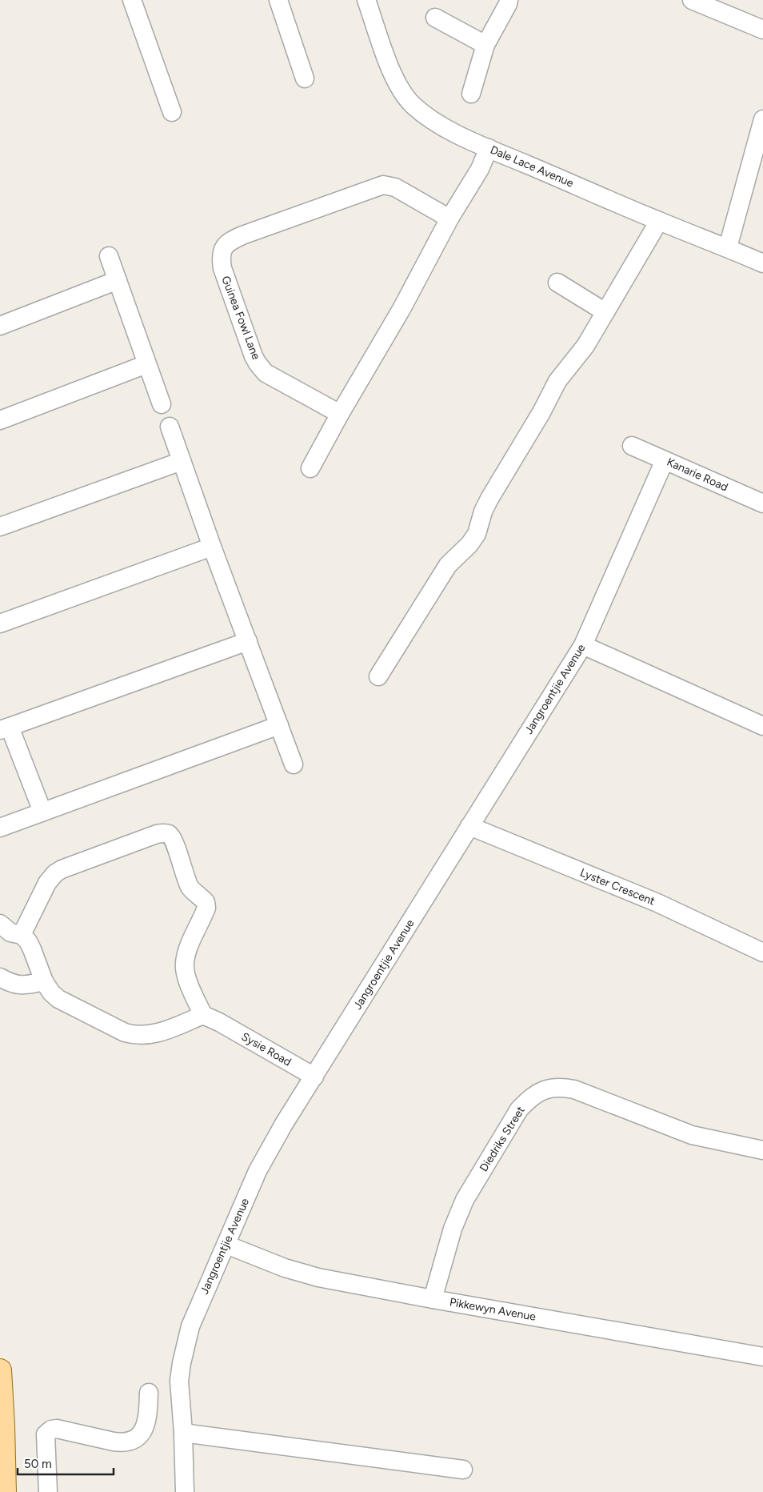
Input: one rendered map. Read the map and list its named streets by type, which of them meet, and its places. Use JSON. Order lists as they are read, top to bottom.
{
  "streets": {
    "street": [
      "Dale Lace Avenue",
      "Guinea Fowl Lane",
      "Kanarie Road",
      "Jangroentjie Avenue",
      "Lyster Crescent",
      "Sysie Road",
      "Diedriks Street",
      "Pikkewyn Avenue"
    ]
  },
  "crossings": [
    ["Kanarie Road", "Jangroentjie Avenue"],
    ["Jangroentjie Avenue", "Lyster Crescent"],
    ["Jangroentjie Avenue", "Sysie Road"],
    ["Jangroentjie Avenue", "Pikkewyn Avenue"],
    ["Diedriks Street", "Pikkewyn Avenue"]
  ],
  "scale_bar": "50 m"
}
